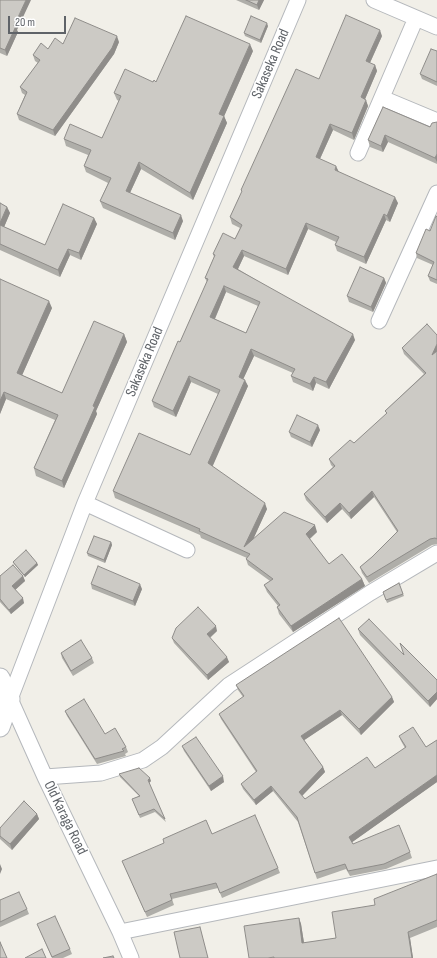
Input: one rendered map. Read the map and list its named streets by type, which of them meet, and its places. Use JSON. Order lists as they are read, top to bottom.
{
  "streets": {
    "street": ["Sakaseka Road", "Old Karaga Road"]
  },
  "crossings": [
    ["Sakaseka Road", "Old Karaga Road"]
  ],
  "scale_bar": "20 m"
}
